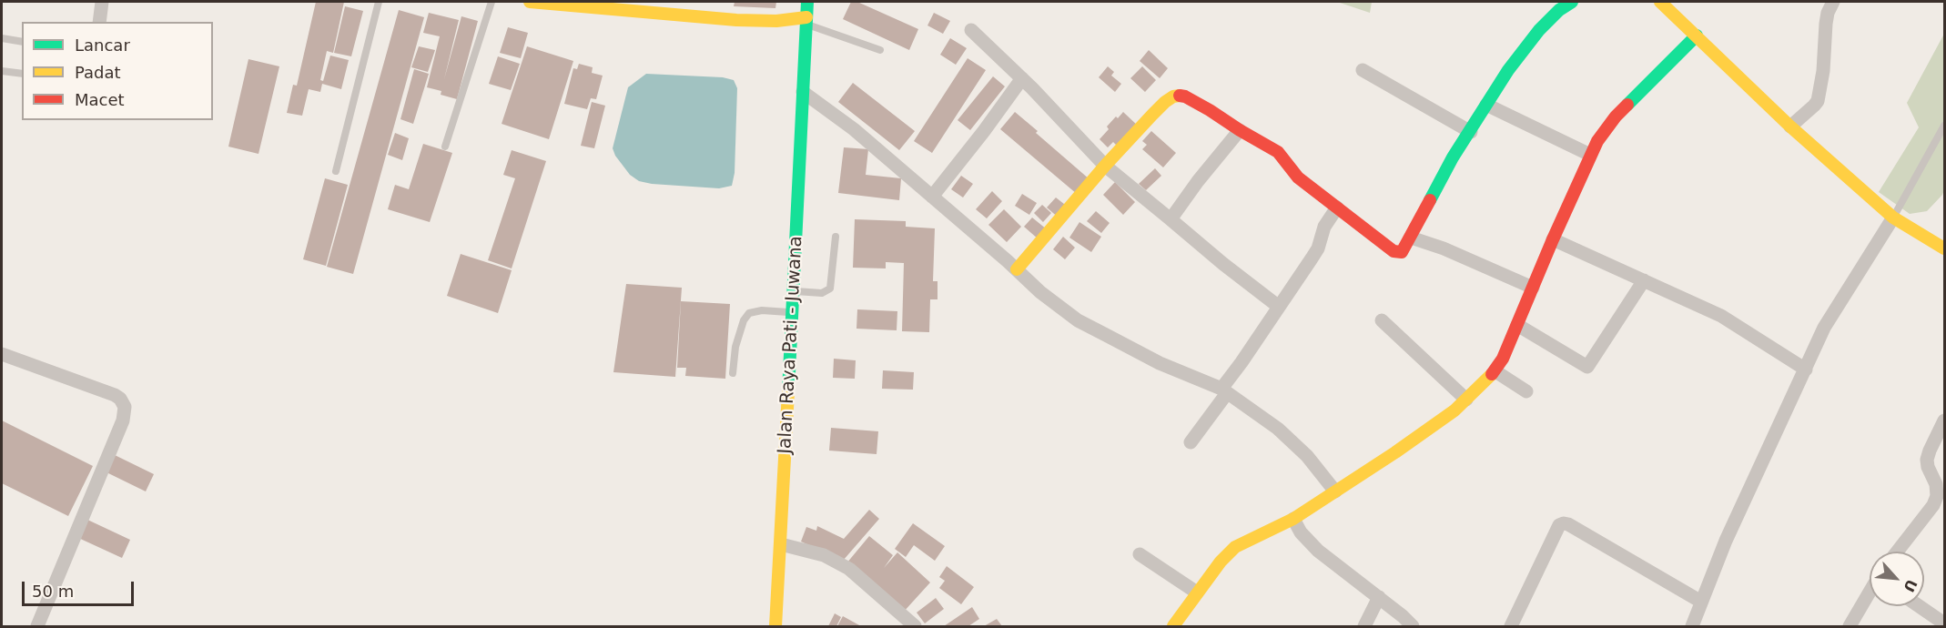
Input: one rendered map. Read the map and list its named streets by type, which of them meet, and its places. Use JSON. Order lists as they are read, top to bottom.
{
  "streets": {
    "street": ["Jalan Raya Pati - Juwana"]
  },
  "legend": ["Lancar", "Padat", "Macet"],
  "scale_bar": "50 m",
  "north": "bottom right"
}
